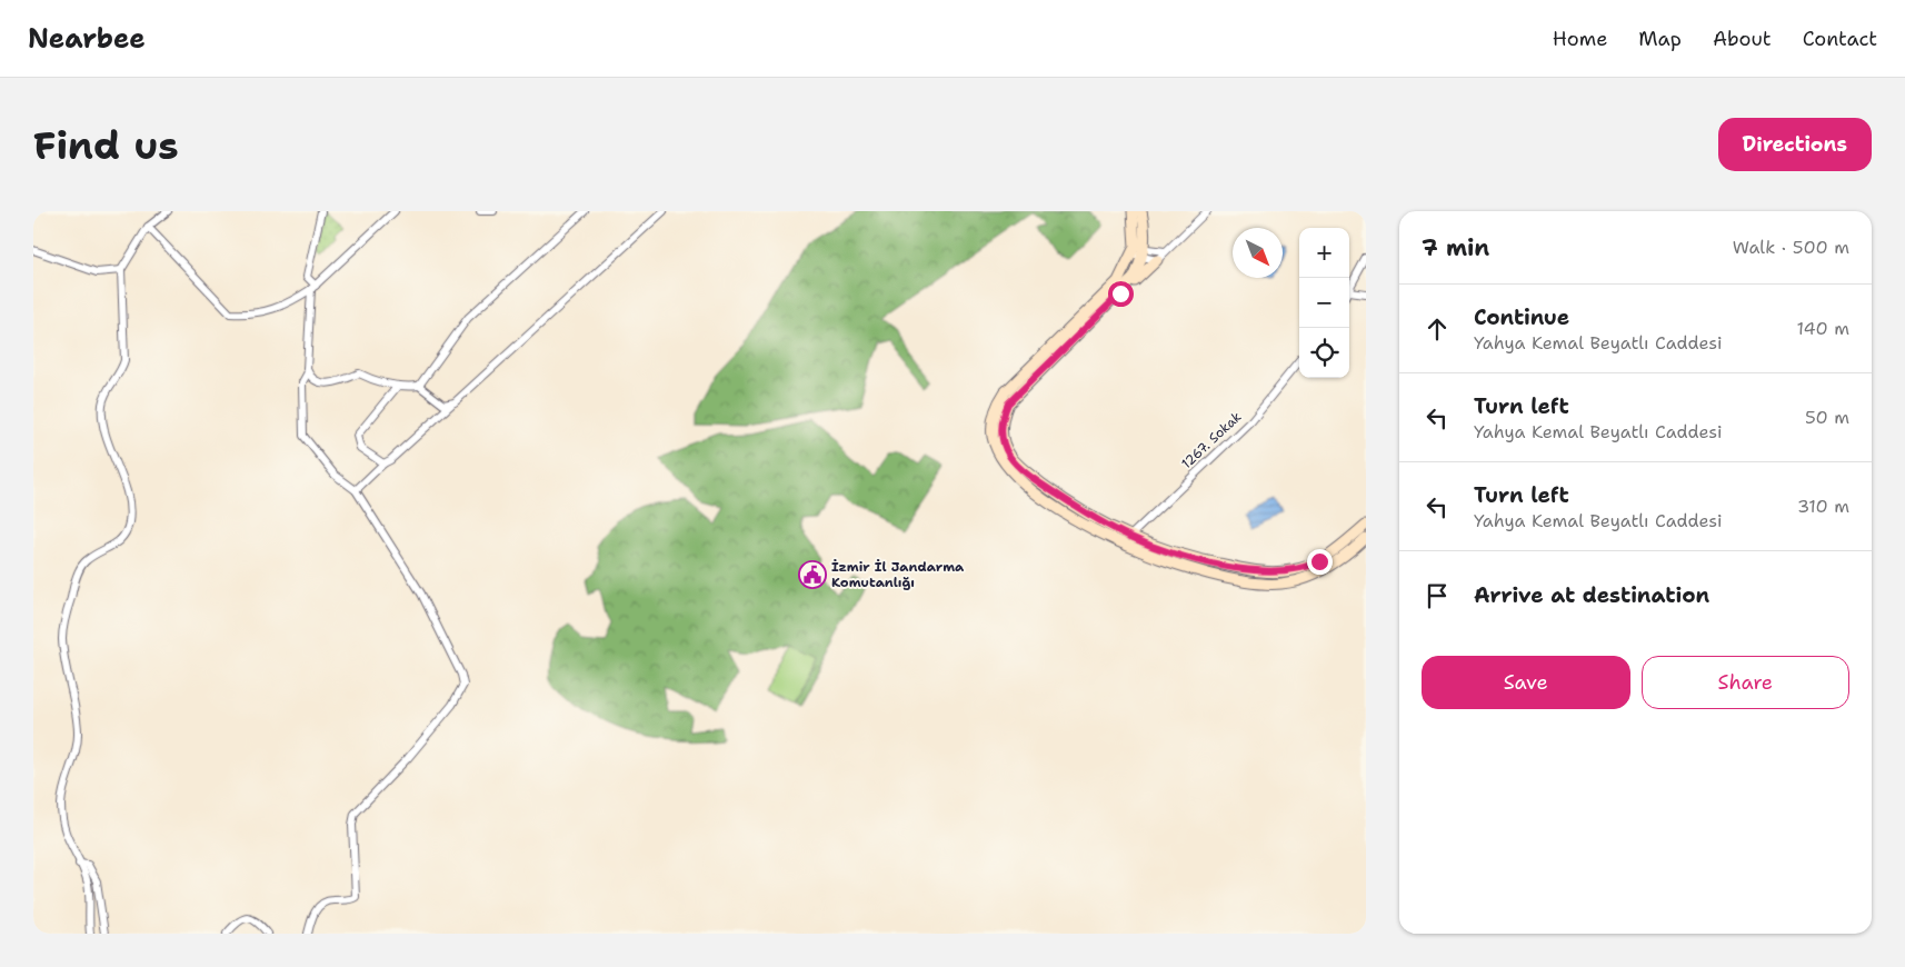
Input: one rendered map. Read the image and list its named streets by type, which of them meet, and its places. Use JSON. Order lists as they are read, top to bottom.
{
  "streets": {
    "street": ["1267. Sokak"]
  },
  "places": {
    "public building": ["İzmir İl Jandarma Komutanlığı"]
  },
  "north": "bottom right",
  "page": {
    "header": "Nearbee",
    "nav": [
      "Home",
      "Map",
      "About",
      "Contact"
    ],
    "buttons": [
      "Directions",
      ["Save", "Share"]
    ],
    "title": "Find us",
    "heading": ["7 min", "Walk · 500 m"],
    "map_buttons": ["+", "−"],
    "list": [
      ["Continue", "Yahya Kemal Beyatlı Caddesi", "140 m"],
      ["Turn left", "Yahya Kemal Beyatlı Caddesi", "50 m"],
      ["Turn left", "Yahya Kemal Beyatlı Caddesi", "310 m"],
      "Arrive at destination"
    ]
  }
}
